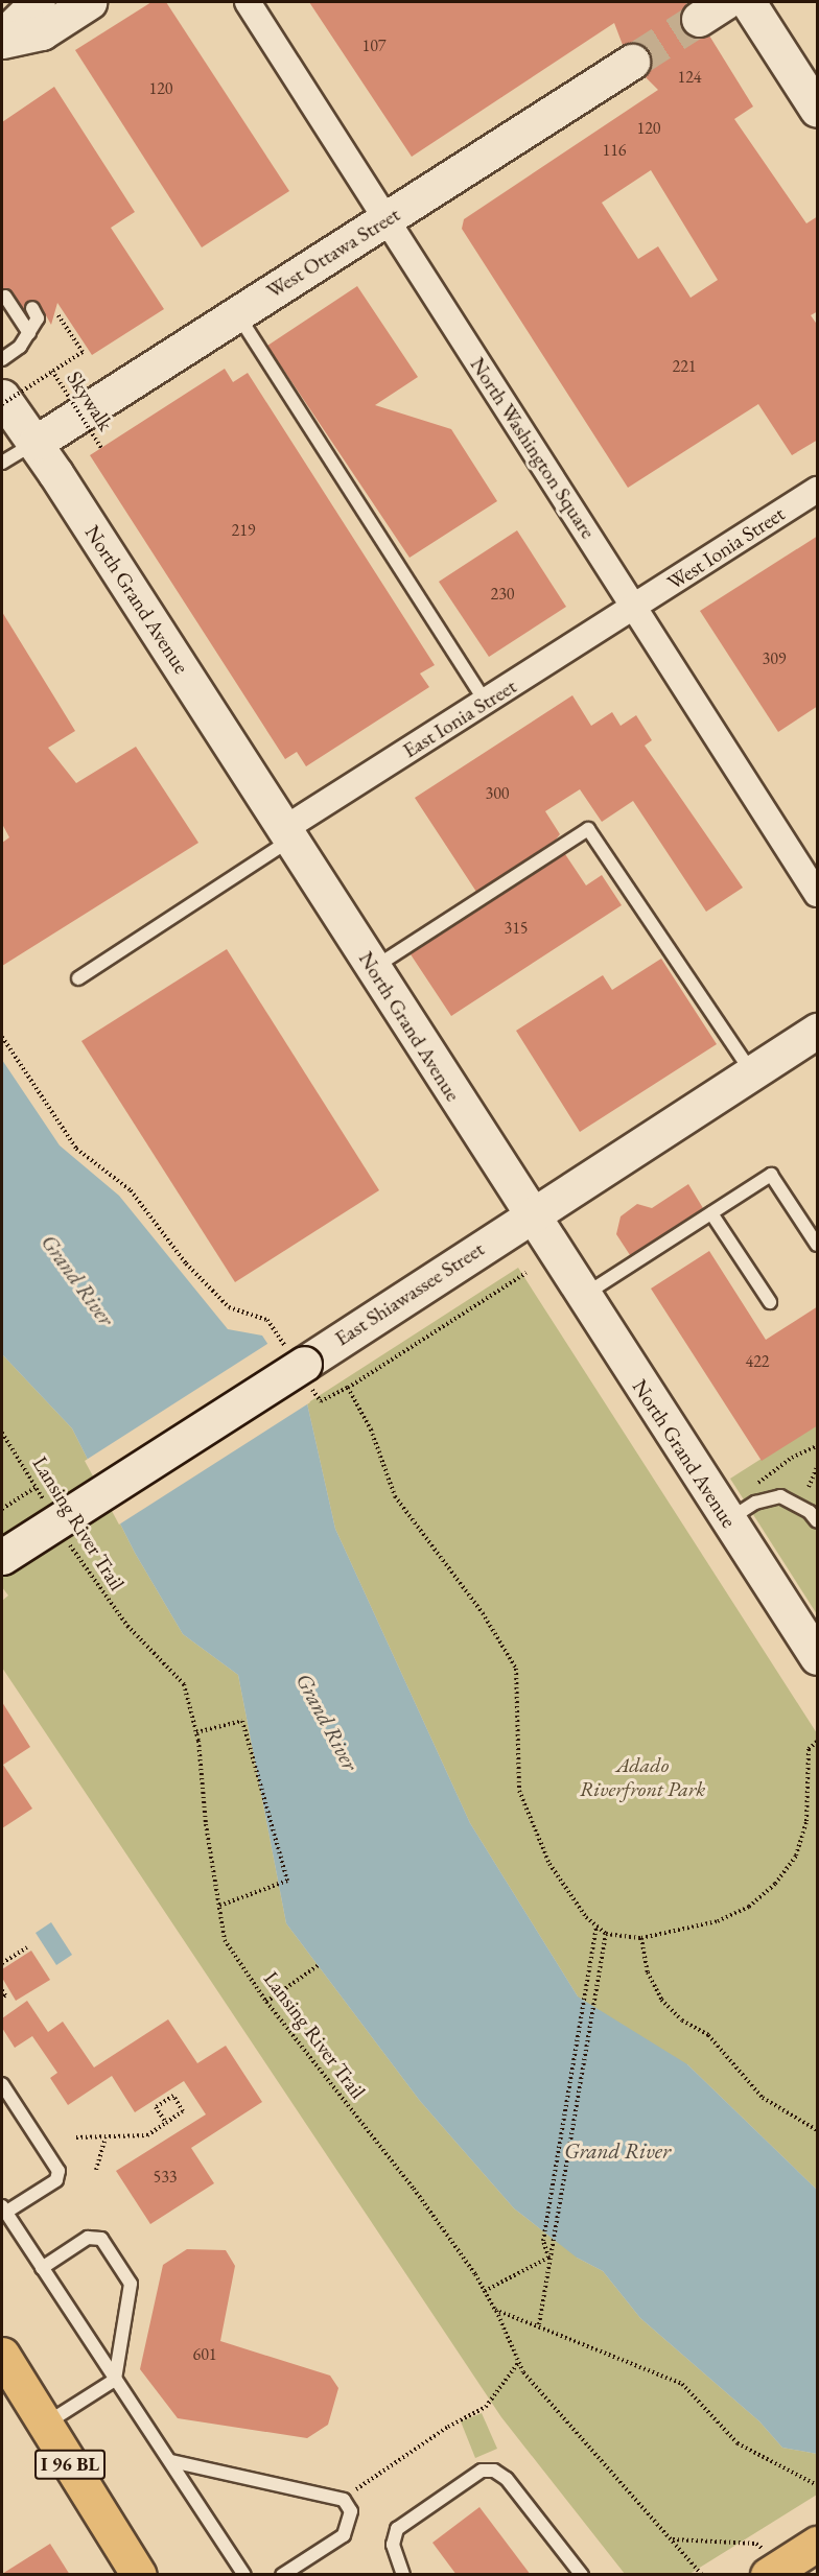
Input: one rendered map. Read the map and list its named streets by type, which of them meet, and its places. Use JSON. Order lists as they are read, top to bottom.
{
  "streets": {
    "main road": ["I 96 BL"],
    "street": [
      "West Ottawa Street",
      "North Washington Square",
      "West Ionia Street",
      "North Grand Avenue",
      "East Ionia Street",
      "East Shiawassee Street"
    ],
    "path": ["Skywalk", "Lansing River Trail"]
  },
  "crossings": [
    ["West Ottawa Street", "North Washington Square"],
    ["West Ottawa Street", "North Grand Avenue"],
    ["North Washington Square", "West Ionia Street"],
    ["North Washington Square", "East Ionia Street"],
    ["West Ionia Street", "East Ionia Street"],
    ["North Grand Avenue", "East Ionia Street"],
    ["North Grand Avenue", "East Shiawassee Street"]
  ],
  "water": ["Grand River"],
  "parks": ["Adado Riverfront Park"],
  "house_numbers": [
    "107",
    "124",
    "120",
    "120",
    "116",
    "221",
    "219",
    "230",
    "309",
    "300",
    "315",
    "422",
    "533",
    "601"
  ]
}
